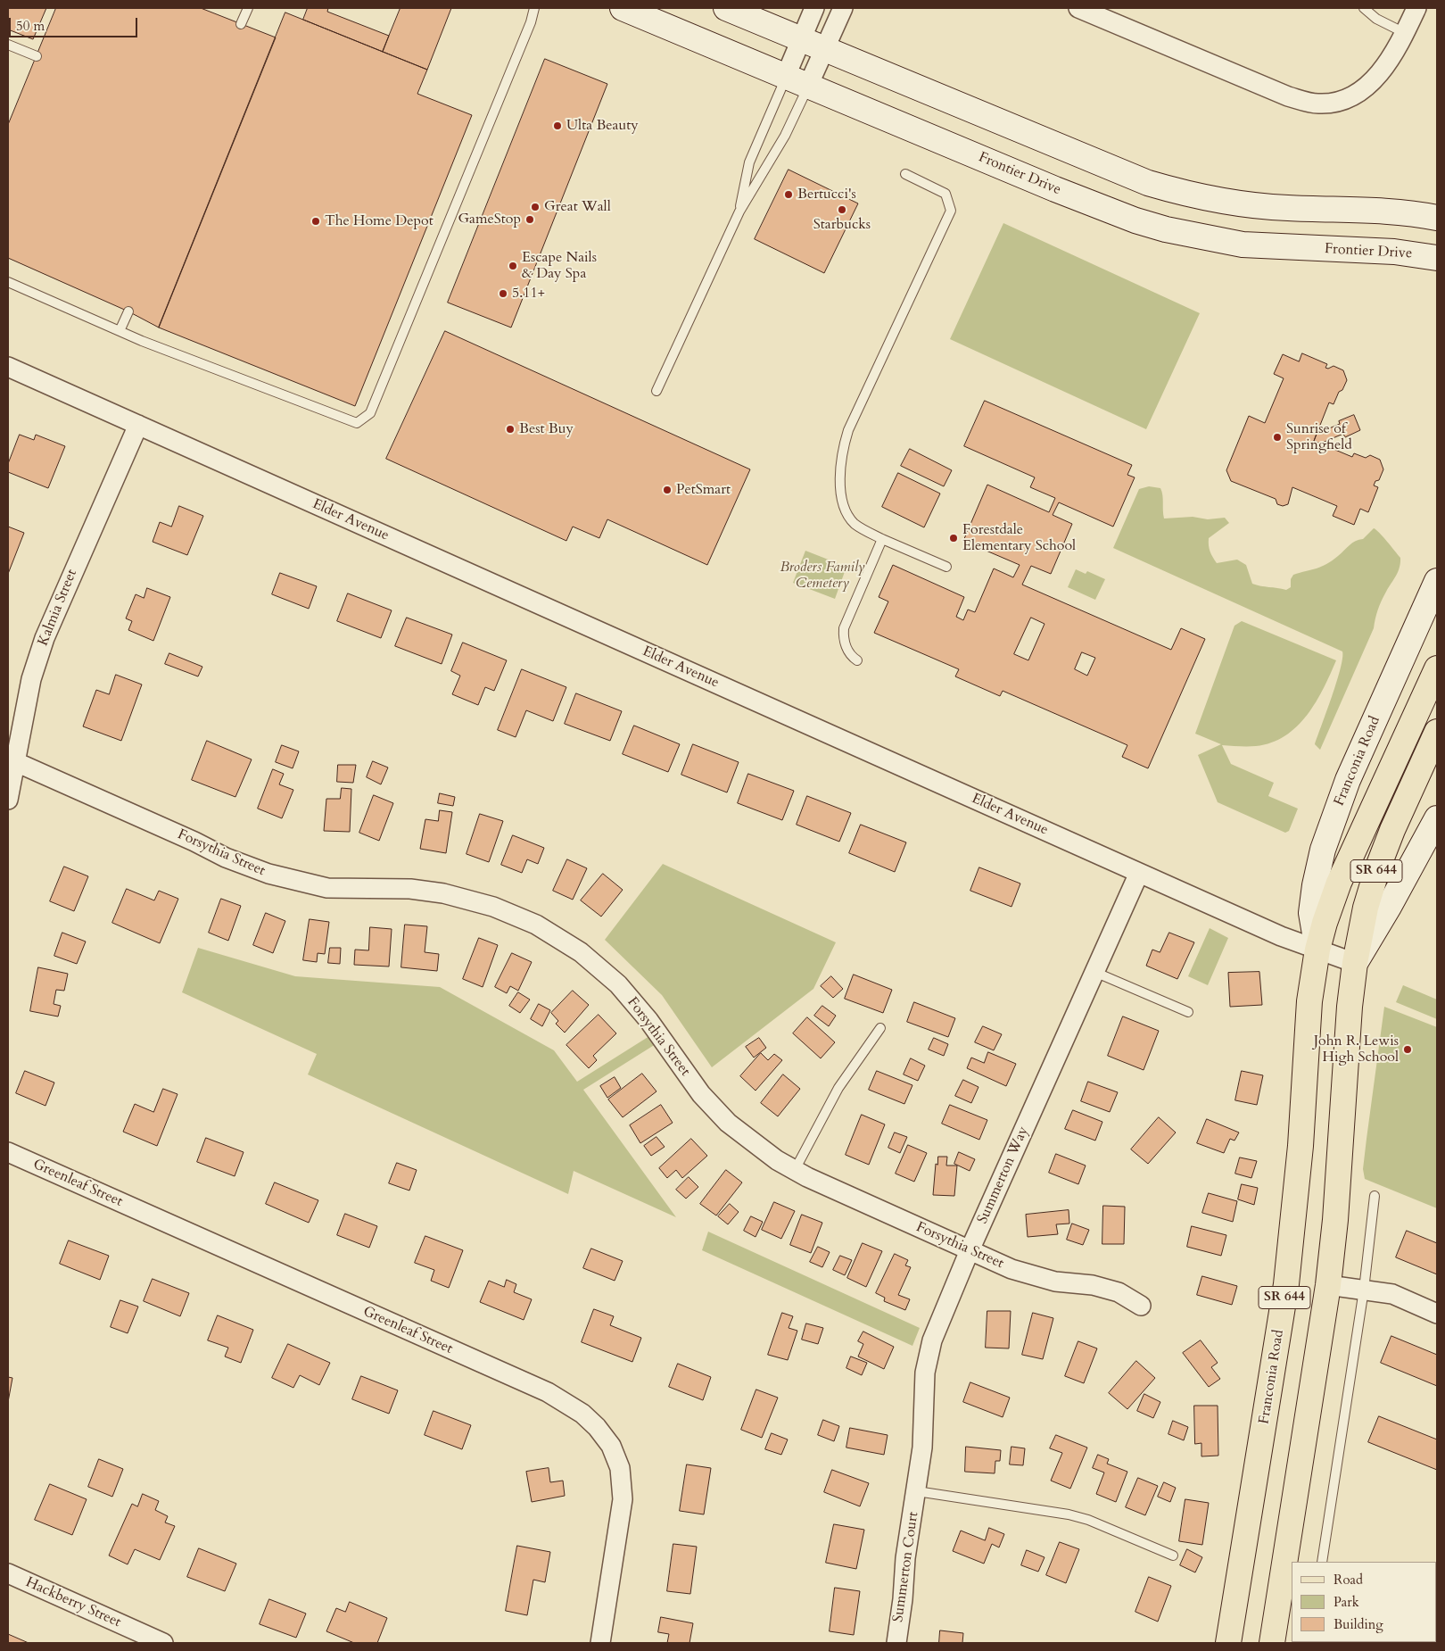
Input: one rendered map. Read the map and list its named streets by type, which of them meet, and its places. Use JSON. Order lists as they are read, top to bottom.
{
  "streets": {
    "main road": ["Frontier Drive", "Franconia Road", "SR 644"],
    "street": [
      "Elder Avenue",
      "Kalmia Street",
      "Forsythia Street",
      "Summerton Way",
      "Greenleaf Street",
      "Summerton Court",
      "Hackberry Street"
    ]
  },
  "crossings": [
    ["Elder Avenue", "Kalmia Street"],
    ["Elder Avenue", "Franconia Road"],
    ["Elder Avenue", "SR 644"],
    ["Elder Avenue", "Summerton Way"],
    ["Kalmia Street", "Forsythia Street"],
    ["Forsythia Street", "Summerton Way"],
    ["Summerton Way", "Summerton Court"]
  ],
  "parks": ["Broders Family Cemetery"],
  "places": [
    "Ulta Beauty",
    "Bertucci's",
    "Great Wall",
    "Starbucks",
    "GameStop",
    "The Home Depot",
    "Escape Nails & Day Spa",
    "5.11+",
    "Best Buy",
    "Sunrise of Springfield",
    "PetSmart",
    "Forestdale Elementary School",
    "John R. Lewis High School"
  ],
  "legend": ["Road", "Park", "Building"],
  "scale_bar": "50 m"
}
